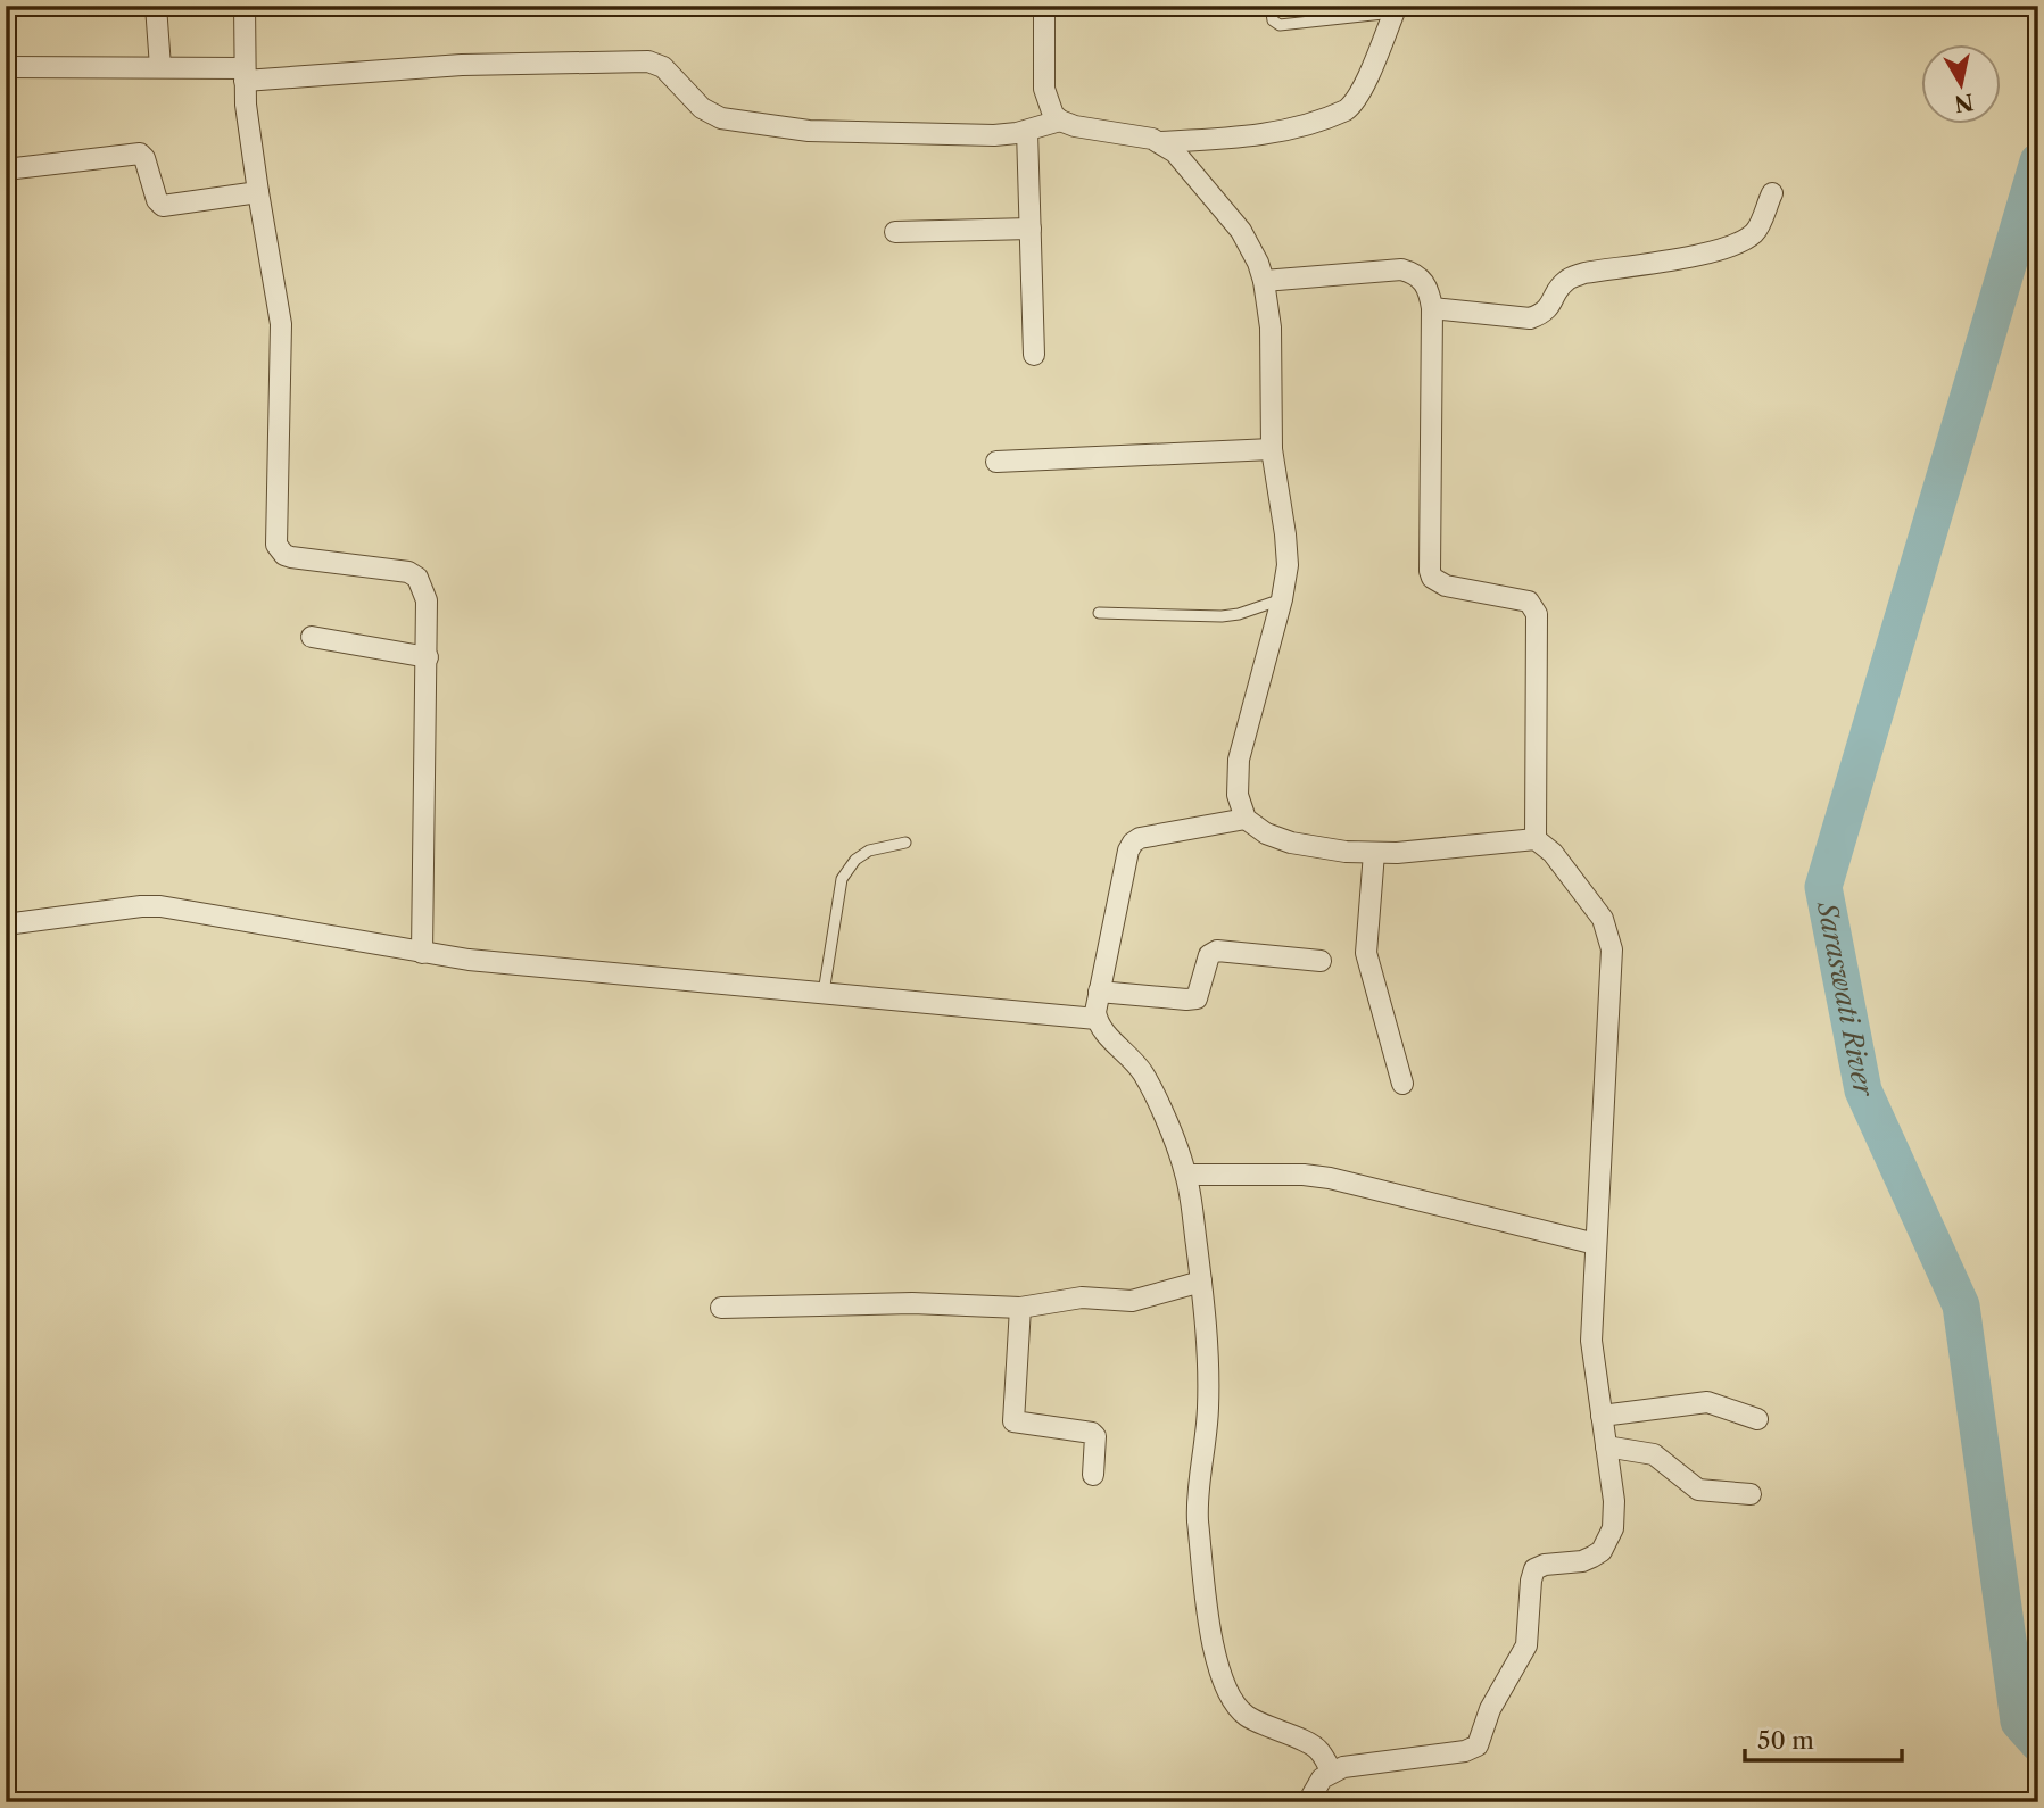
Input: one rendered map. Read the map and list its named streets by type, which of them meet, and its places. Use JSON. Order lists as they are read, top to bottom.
{
  "water": ["Saraswati River"],
  "scale_bar": "50 m",
  "north": "bottom"
}
